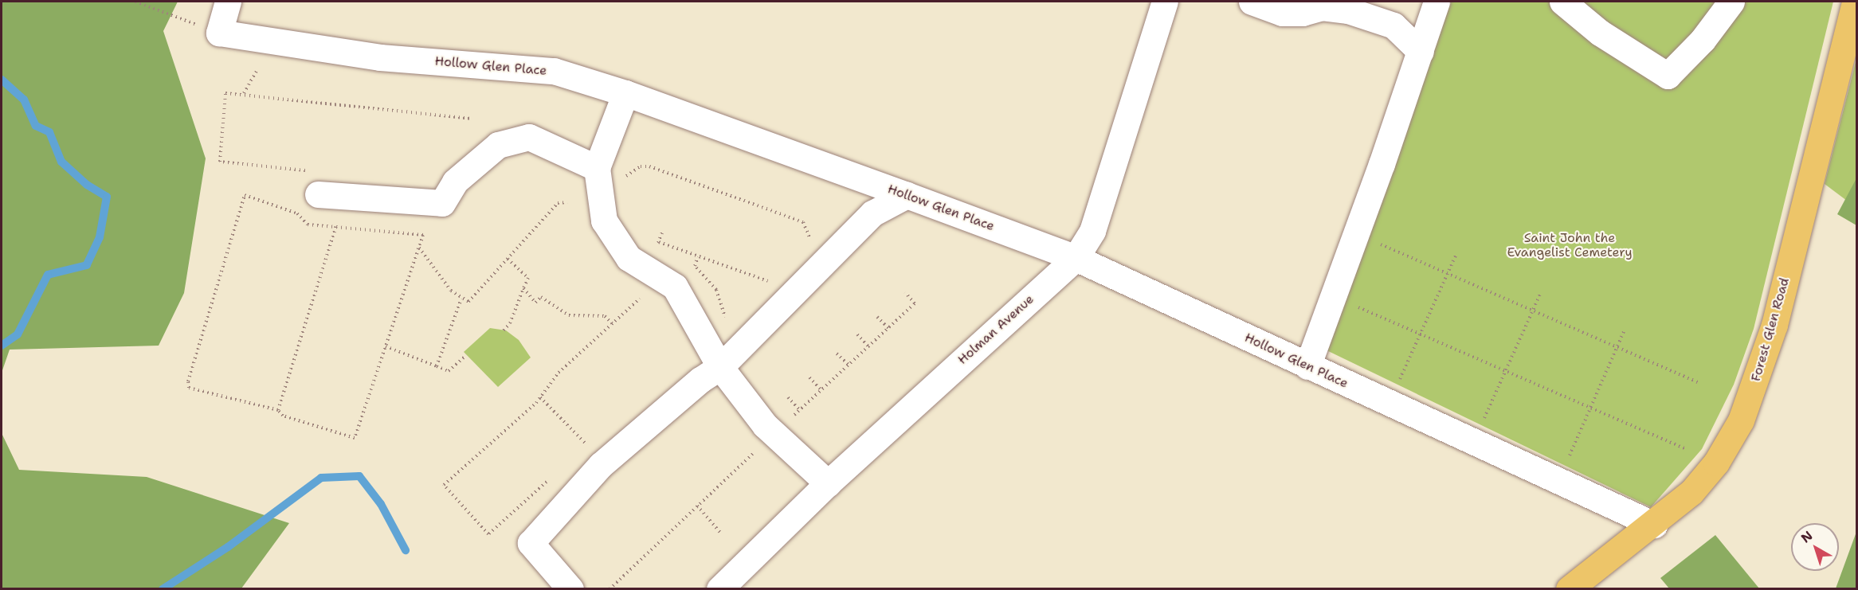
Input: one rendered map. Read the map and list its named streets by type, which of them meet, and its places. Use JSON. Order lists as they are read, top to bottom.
{
  "streets": {
    "main road": ["Forest Glen Road"],
    "street": ["Hollow Glen Place", "Holman Avenue"]
  },
  "crossings": [
    ["Hollow Glen Place", "Holman Avenue"],
    ["Hollow Glen Place", "Forest Glen Road"]
  ],
  "parks": ["Saint John the Evangelist Cemetery"],
  "north": "top left"
}
